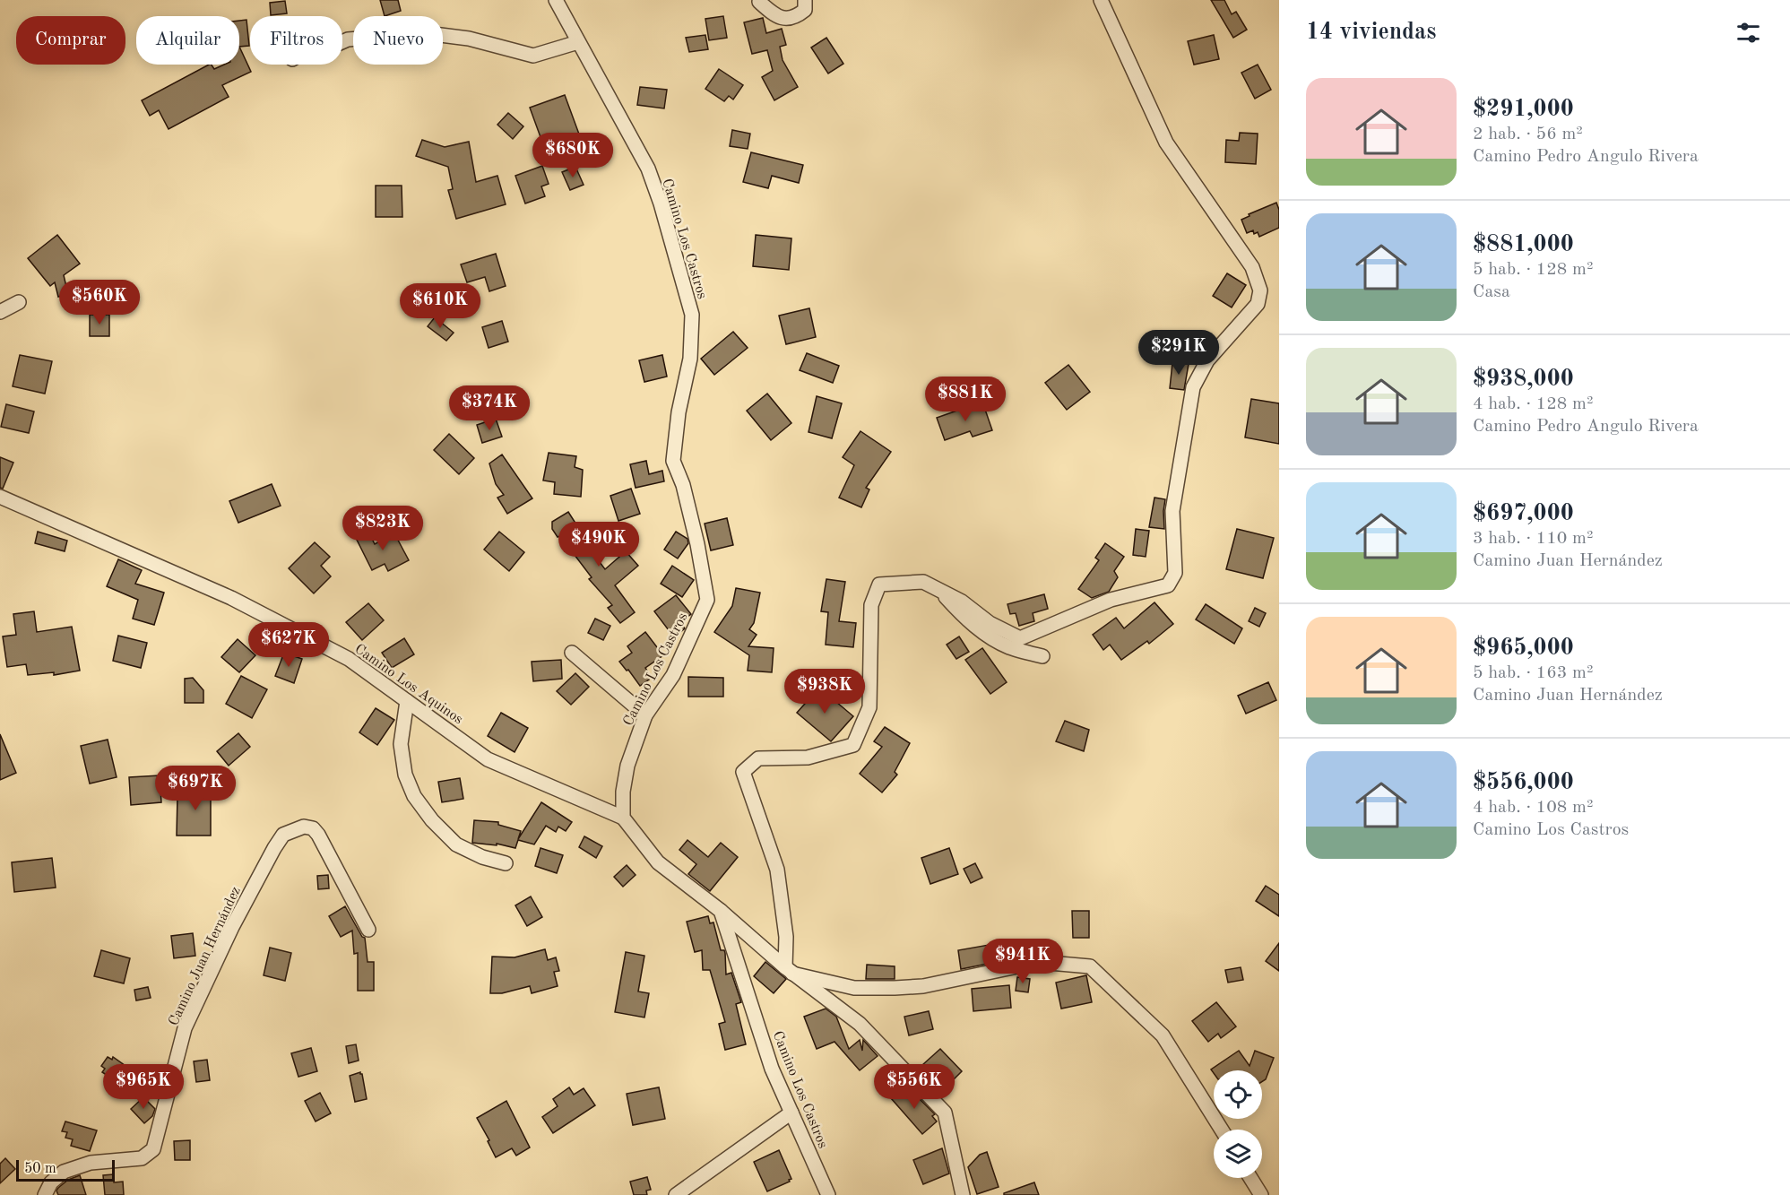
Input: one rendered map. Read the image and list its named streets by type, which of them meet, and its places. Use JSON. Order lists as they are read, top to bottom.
{
  "streets": {
    "street": ["Camino Los Castros", "Camino Los Aquinos", "Camino Juan Hernández"]
  },
  "crossings": [
    ["Camino Los Castros", "Camino Los Aquinos"]
  ],
  "scale_bar": "50 m",
  "page": {
    "heading": "14 viviendas",
    "chip": [
      "Comprar",
      "Alquilar",
      "Filtros",
      "Nuevo"
    ],
    "list": [
      {
        "name": "$291,000",
        "note": "2 hab. · 56 m² · Camino Pedro Angulo Rivera"
      },
      {
        "name": "$881,000",
        "note": "5 hab. · 128 m² · Casa"
      },
      {
        "name": "$938,000",
        "note": "4 hab. · 128 m² · Camino Pedro Angulo Rivera"
      },
      {
        "name": "$697,000",
        "note": "3 hab. · 110 m² · Camino Juan Hernández"
      },
      {
        "name": "$965,000",
        "note": "5 hab. · 163 m² · Camino Juan Hernández"
      },
      {
        "name": "$556,000",
        "note": "4 hab. · 108 m² · Camino Los Castros"
      }
    ],
    "price": [
      "$680K",
      "$560K",
      "$610K",
      "$291K",
      "$881K",
      "$374K",
      "$823K",
      "$490K",
      "$627K",
      "$938K",
      "$697K",
      "$941K",
      "$965K",
      "$556K"
    ],
    "scale": "50 m"
  }
}
